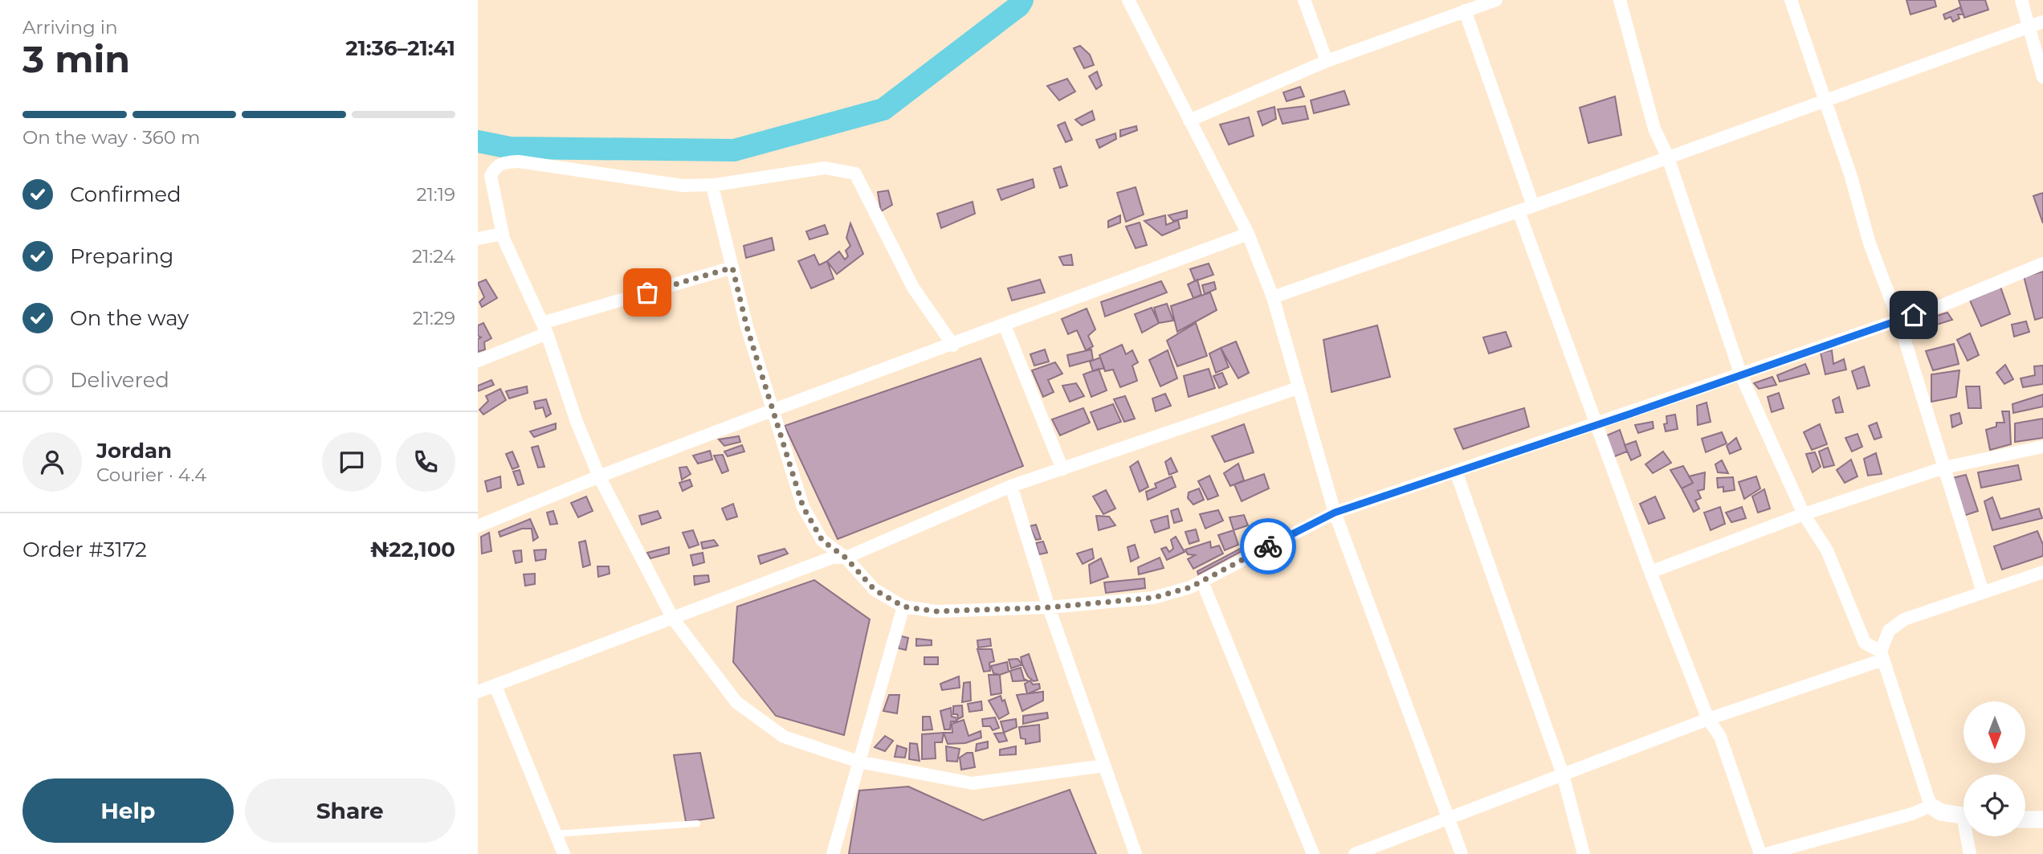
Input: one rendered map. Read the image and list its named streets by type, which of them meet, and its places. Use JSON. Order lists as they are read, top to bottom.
{
  "north": "bottom",
  "page": {
    "heading": ["3 min", "Arriving in", "21:36–21:41"],
    "panel": [
      "Jordan",
      "Courier · 4.4",
      "Order #3172",
      "₦22,100"
    ],
    "bar": "On the way · 360 m",
    "list": [
      ["Confirmed", "21:19"],
      ["Preparing", "21:24"],
      ["On the way", "21:29"],
      "Delivered"
    ],
    "buttons": ["Help", "Share"]
  }
}
